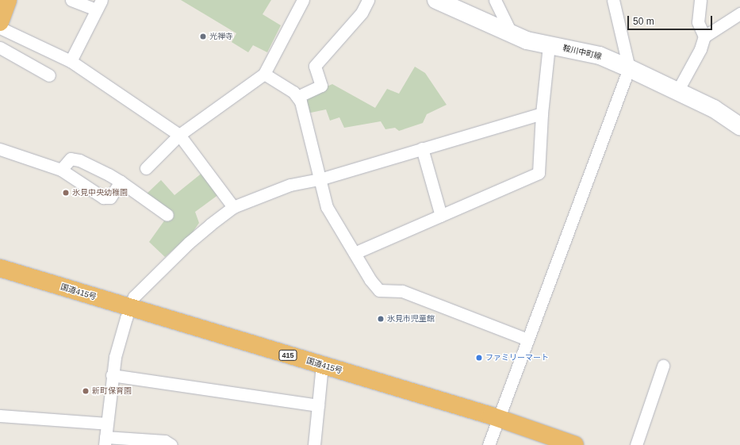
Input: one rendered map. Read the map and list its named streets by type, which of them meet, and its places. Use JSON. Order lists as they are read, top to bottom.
{
  "streets": {
    "highway": ["国道415号", "415"],
    "main road": ["鞍川中町線"]
  },
  "places": [
    "光禅寺",
    "氷見中央幼稚園",
    "氷見市児童館",
    "ファミリーマート",
    "新町保育園"
  ],
  "scale_bar": "50 m"
}
